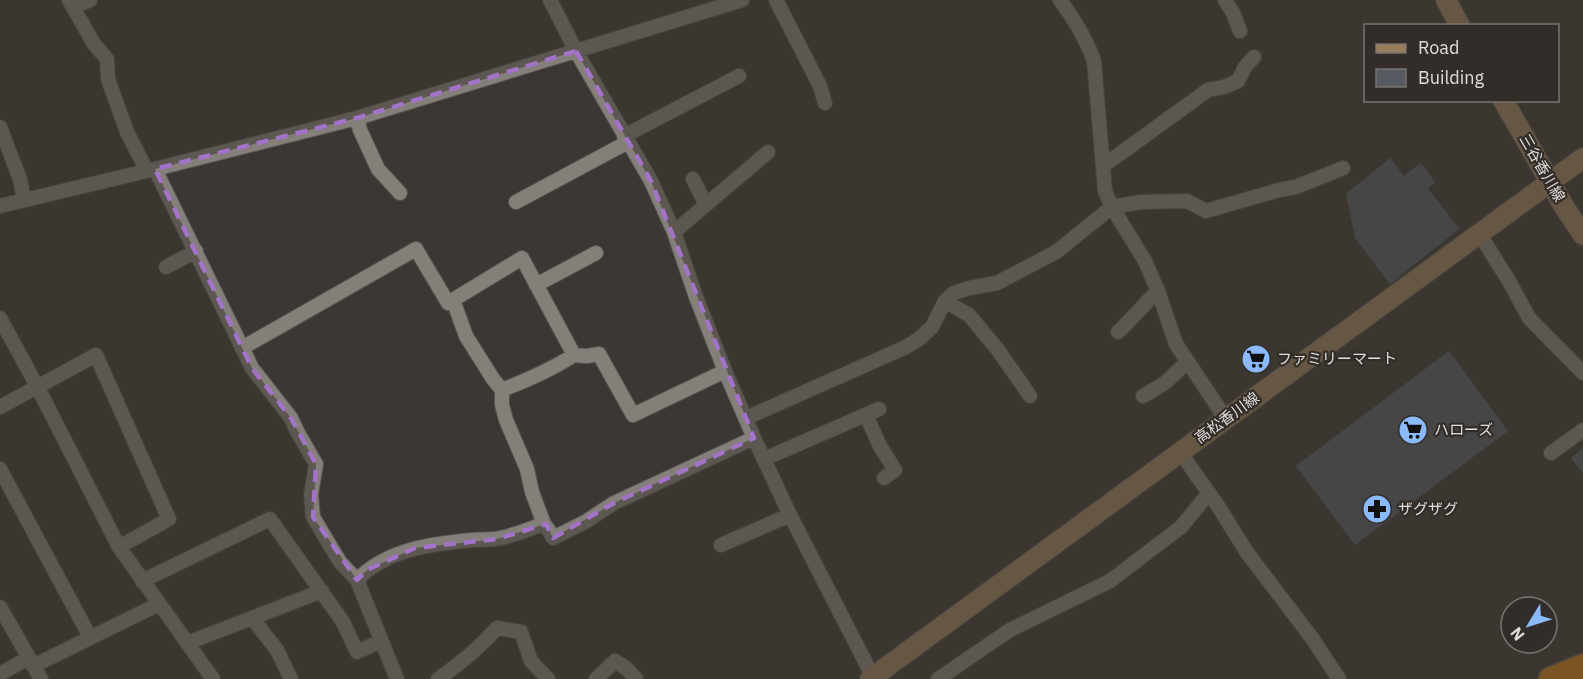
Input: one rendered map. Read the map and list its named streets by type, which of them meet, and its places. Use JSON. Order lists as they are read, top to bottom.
{
  "streets": {
    "main road": ["三谷香川線", "高松香川線"]
  },
  "crossings": [
    ["三谷香川線", "高松香川線"]
  ],
  "places": {
    "supermarket": ["ファミリーマート", "ハローズ"],
    "pharmacy": ["ザグザグ"]
  },
  "legend": ["Road", "Building"],
  "north": "bottom left"
}
